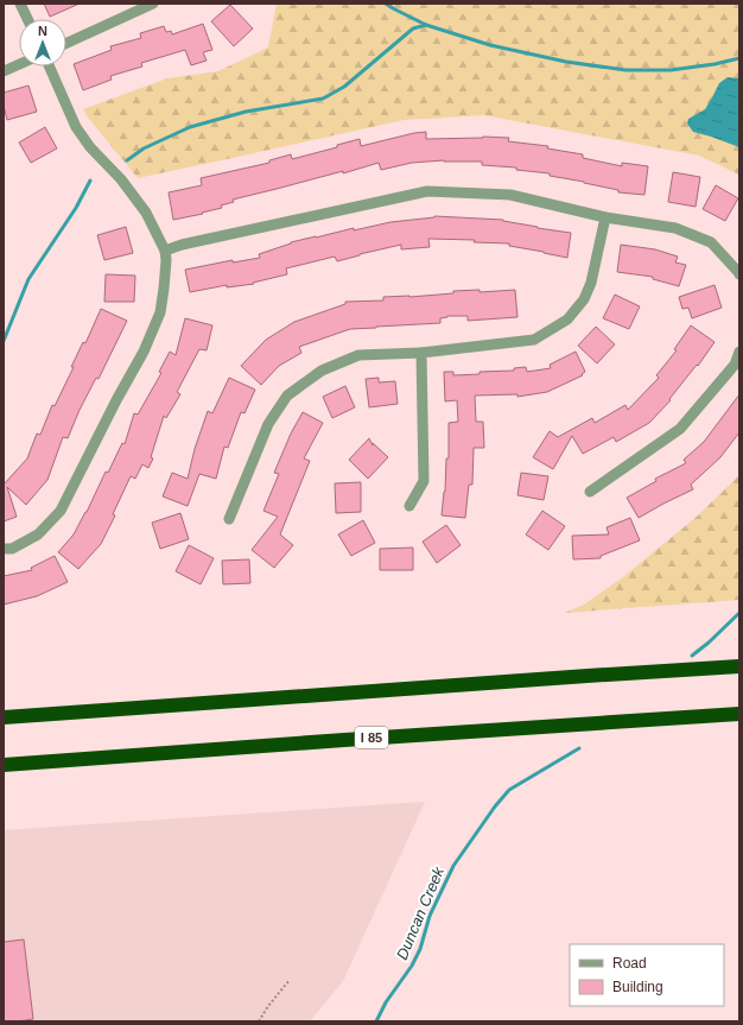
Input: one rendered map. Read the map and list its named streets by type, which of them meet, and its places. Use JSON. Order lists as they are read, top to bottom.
{
  "streets": {
    "highway": ["I 85"]
  },
  "water": ["Duncan Creek"],
  "legend": ["Road", "Building"],
  "north": "top"
}
